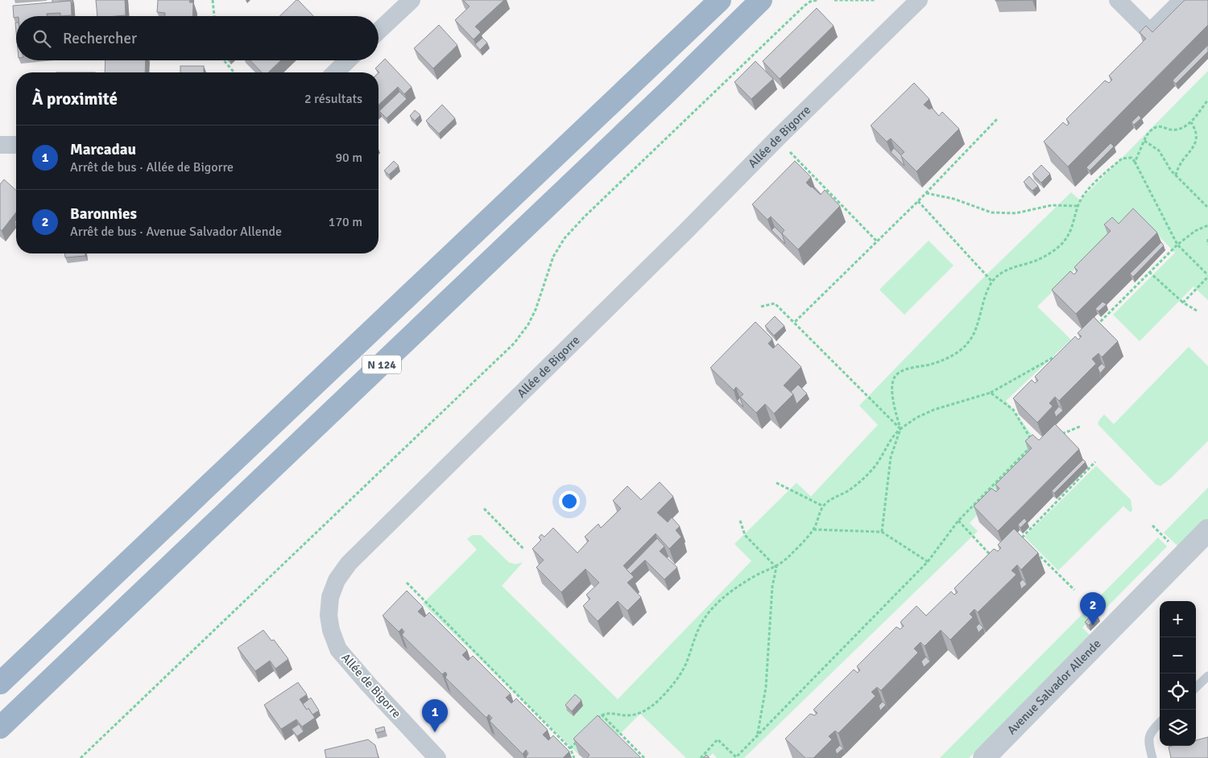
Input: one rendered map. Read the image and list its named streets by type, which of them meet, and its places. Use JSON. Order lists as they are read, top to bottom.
{
  "streets": {
    "highway": ["N 124"],
    "street": ["Allée de Bigorre", "Avenue Salvador Allende"]
  },
  "page": {
    "search": "Rechercher",
    "heading": ["À proximité", "2 résultats"],
    "list": [
      {
        "mark": "1",
        "name": "Marcadau",
        "note": "Arrêt de bus · Allée de Bigorre",
        "value": "90 m"
      },
      {
        "mark": "2",
        "name": "Baronnies",
        "note": "Arrêt de bus · Avenue Salvador Allende",
        "value": "170 m"
      }
    ],
    "pins": ["2", "1"],
    "map_buttons": ["+", "−"]
  }
}
